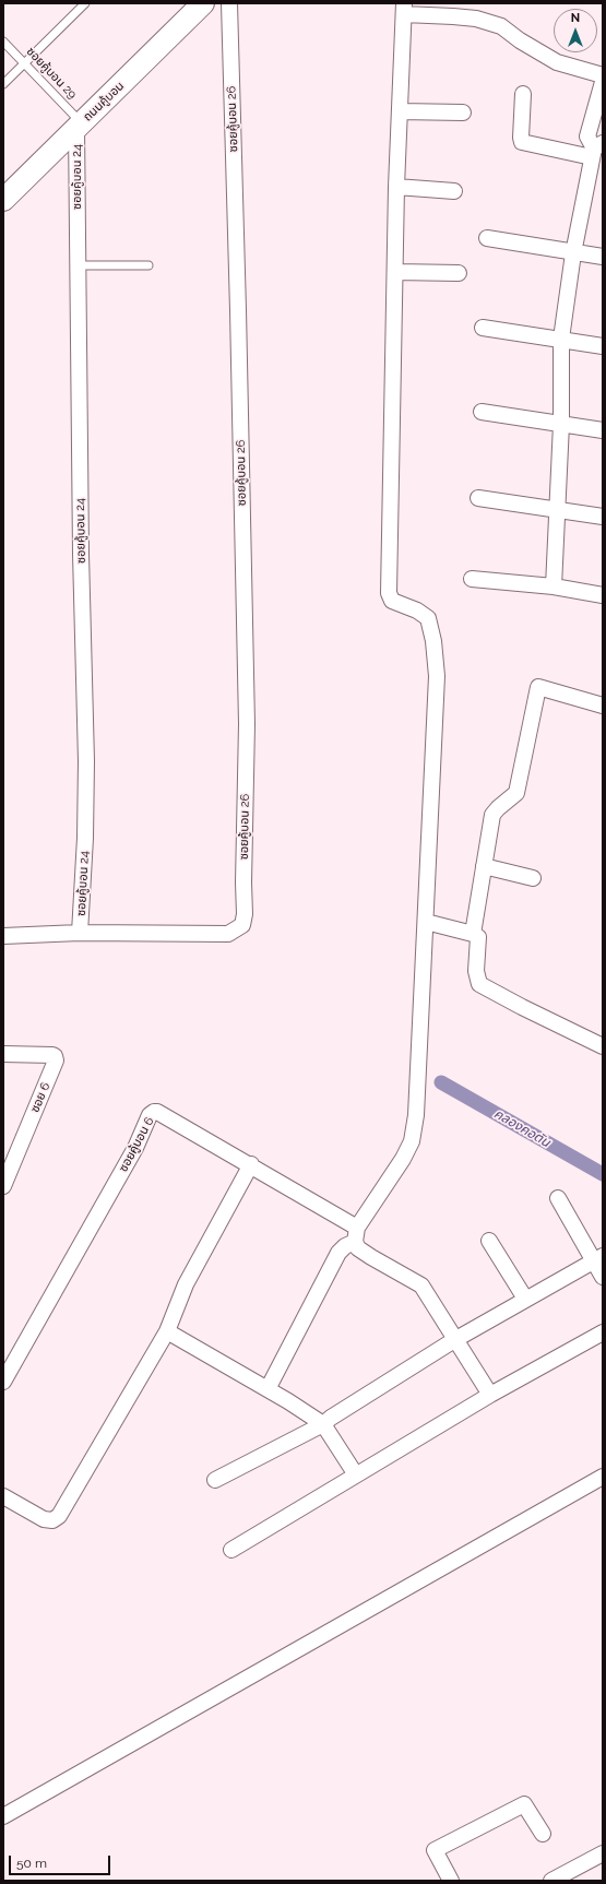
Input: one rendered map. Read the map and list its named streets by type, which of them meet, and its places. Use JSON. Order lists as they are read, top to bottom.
{
  "streets": {
    "main road": ["ถนนคู้บอน"],
    "street": [
      "ซอยคู้บอน 26",
      "ซอยคู้บอน 24",
      "ซอย 6",
      "ซอยคู้บอน 6"
    ],
    "lane": ["ซอยคู้บอน 29"]
  },
  "crossings": [
    ["ซอยคู้บอน 29", "ถนนคู้บอน"],
    ["ซอยคู้บอน 29", "ซอยคู้บอน 24"],
    ["ถนนคู้บอน", "ซอยคู้บอน 24"],
    ["ซอยคู้บอน 26", "ซอยคู้บอน 24"]
  ],
  "water": ["คลองคอตัน"],
  "scale_bar": "50 m",
  "north": "top"
}
